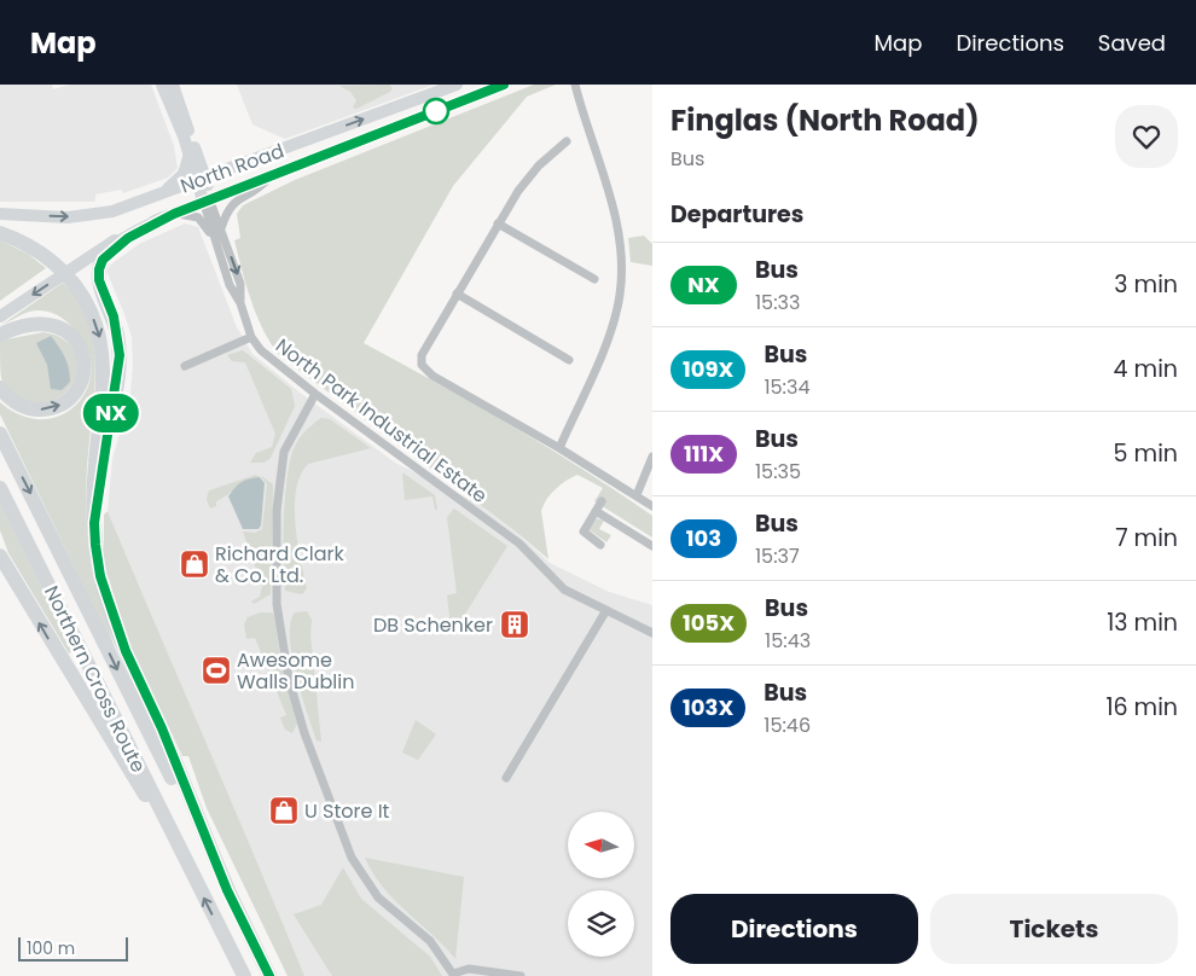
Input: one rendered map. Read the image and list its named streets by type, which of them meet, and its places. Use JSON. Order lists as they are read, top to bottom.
{
  "streets": {
    "highway": ["Northern Cross Route"],
    "main road": ["North Road"],
    "street": ["North Park Industrial Estate"]
  },
  "crossings": [
    ["North Road", "North Park Industrial Estate"]
  ],
  "places": {
    "shop": ["Richard Clark & Co. Ltd.", "U Store It"],
    "building": ["DB Schenker"],
    "sports": ["Awesome Walls Dublin"]
  },
  "lines": ["bus line NX"],
  "scale_bar": "100 m",
  "north": "left",
  "page": {
    "header": "Map",
    "nav": ["Map", "Directions", "Saved"],
    "on_map": "NX",
    "heading": [
      ["Finglas (North Road)", "Bus"],
      "Departures"
    ],
    "list": [
      {
        "mark": "NX",
        "name": "Bus",
        "note": "15:33",
        "value": "3 min"
      },
      {
        "mark": "109X",
        "name": "Bus",
        "note": "15:34",
        "value": "4 min"
      },
      {
        "mark": "111X",
        "name": "Bus",
        "note": "15:35",
        "value": "5 min"
      },
      {
        "mark": "103",
        "name": "Bus",
        "note": "15:37",
        "value": "7 min"
      },
      {
        "mark": "105X",
        "name": "Bus",
        "note": "15:43",
        "value": "13 min"
      },
      {
        "mark": "103X",
        "name": "Bus",
        "note": "15:46",
        "value": "16 min"
      }
    ],
    "buttons": ["Directions", "Tickets"],
    "scale": "100 m"
  }
}
